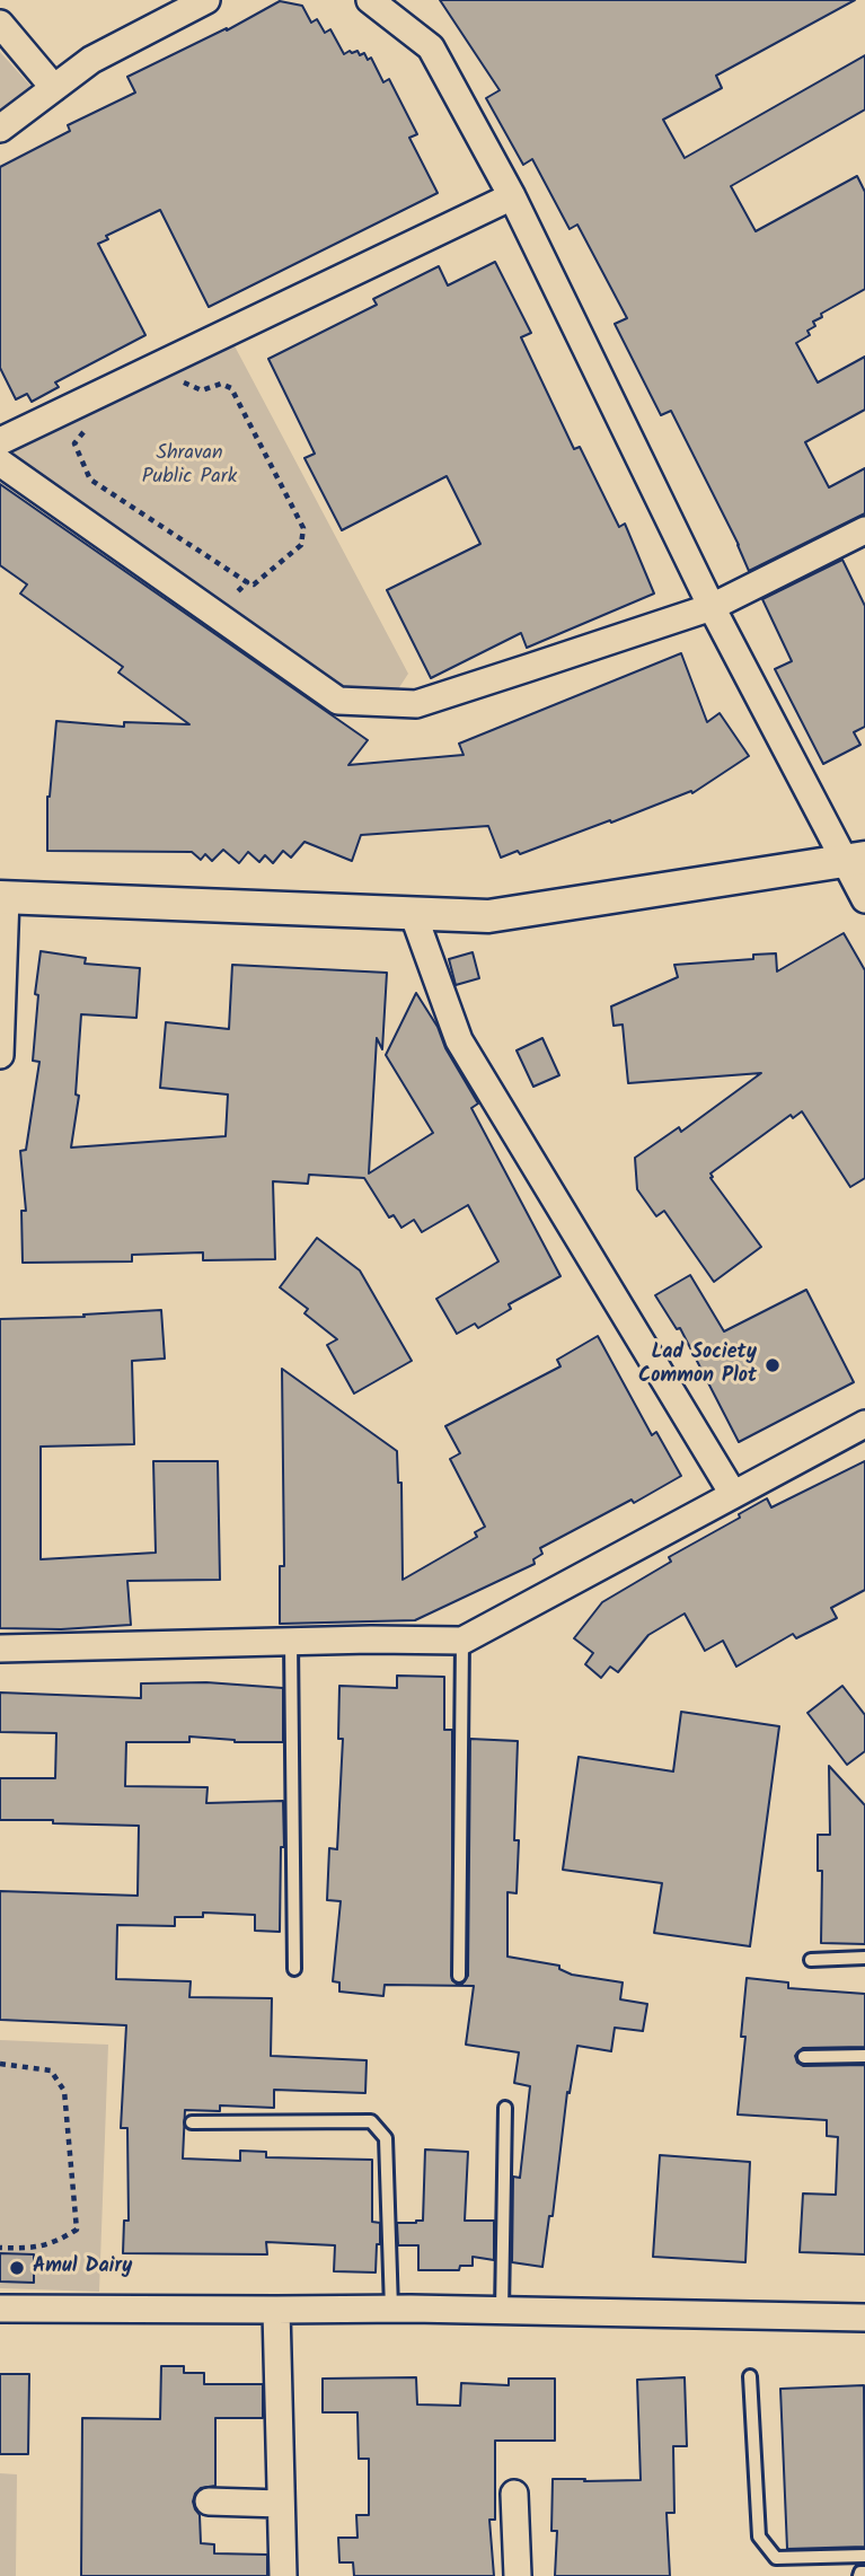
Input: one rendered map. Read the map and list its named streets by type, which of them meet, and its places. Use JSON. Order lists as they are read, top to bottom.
{
  "parks": ["Shravan Public Park"],
  "places": ["Lad Society Common Plot", "Amul Dairy"]
}
